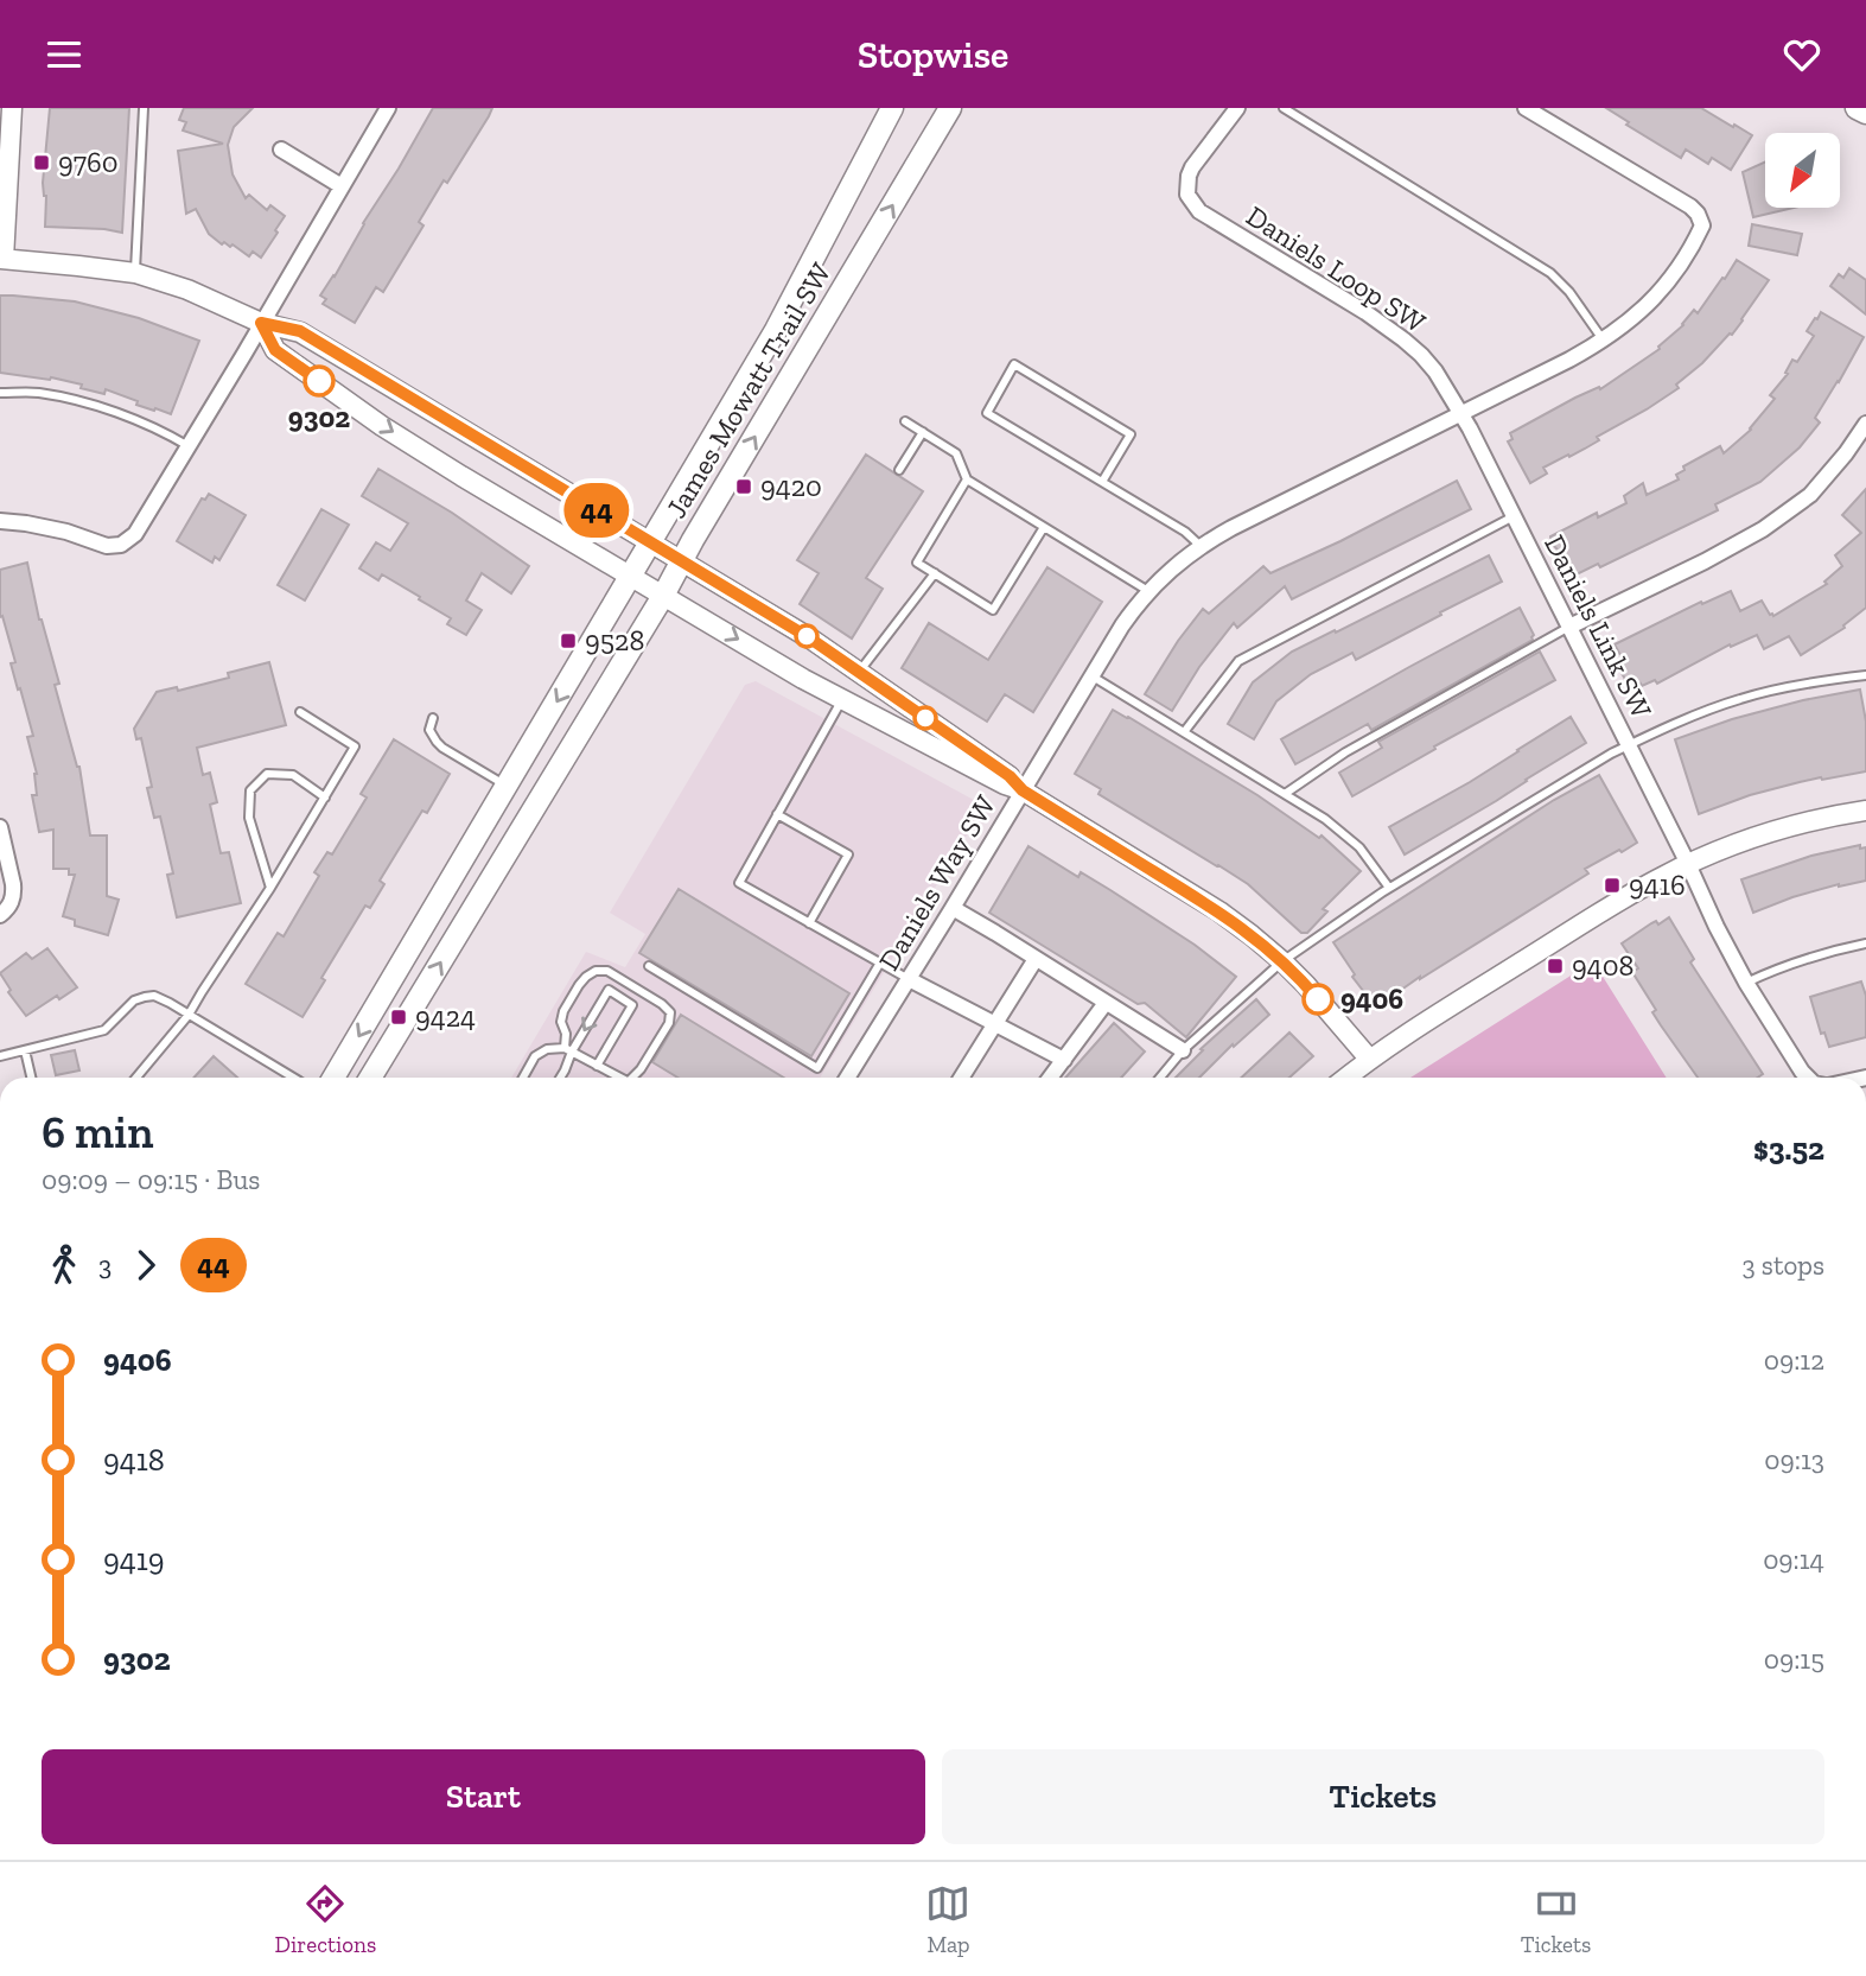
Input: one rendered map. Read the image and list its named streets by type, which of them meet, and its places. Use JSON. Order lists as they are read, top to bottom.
{
  "streets": {
    "main road": ["James Mowatt Trail SW"],
    "street": ["Daniels Loop SW", "Daniels Link SW", "Daniels Way SW"]
  },
  "crossings": [
    ["Daniels Loop SW", "Daniels Link SW"],
    ["Daniels Loop SW", "Daniels Way SW"],
    ["Daniels Link SW", "Daniels Way SW"]
  ],
  "places": {
    "transit": [
      "9760",
      "9420",
      "9528",
      "9416",
      "9408",
      "9424"
    ],
    "other": ["9302", "9406"]
  },
  "lines": ["bus line 44"],
  "north": "bottom left",
  "page": {
    "header": "Stopwise",
    "on_map": "44",
    "heading": ["6 min", "09:09 – 09:15 · Bus", "$3.52"],
    "legs": ["3", "44", "3 stops"],
    "list": [
      {
        "name": "9406",
        "value": "09:12"
      },
      {
        "name": "9418",
        "value": "09:13"
      },
      {
        "name": "9419",
        "value": "09:14"
      },
      {
        "name": "9302",
        "value": "09:15"
      }
    ],
    "buttons": ["Start", "Tickets"],
    "tabs": ["Directions", "Map", "Tickets"]
  }
}
